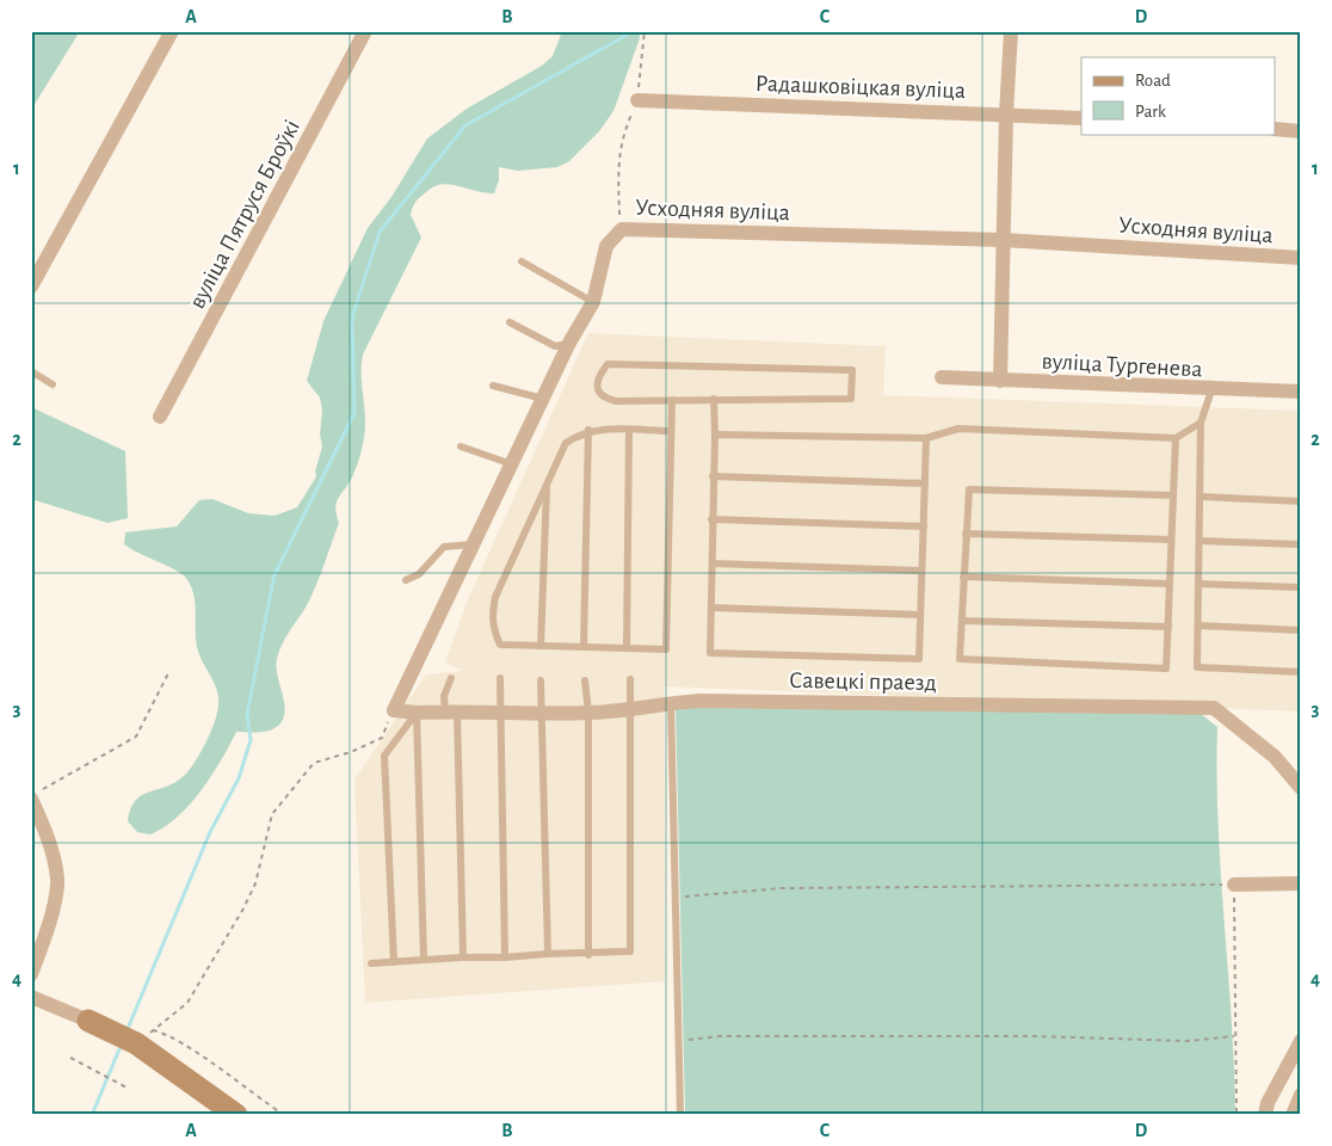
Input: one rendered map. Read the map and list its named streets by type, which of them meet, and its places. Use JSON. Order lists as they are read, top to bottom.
{
  "streets": {
    "street": [
      "Радашковіцкая вуліца",
      "Усходняя вуліца",
      "вуліца Пятруся Броўкі",
      "вуліца Тургенева",
      "Савецкі праезд"
    ]
  },
  "crossings": [
    ["Усходняя вуліца", "Савецкі праезд"]
  ],
  "legend": ["Road", "Park"],
  "grid": {
    "columns": [
      "A",
      "B",
      "C",
      "D"
    ],
    "rows": [
      "1",
      "2",
      "3",
      "4"
    ]
  }
}
